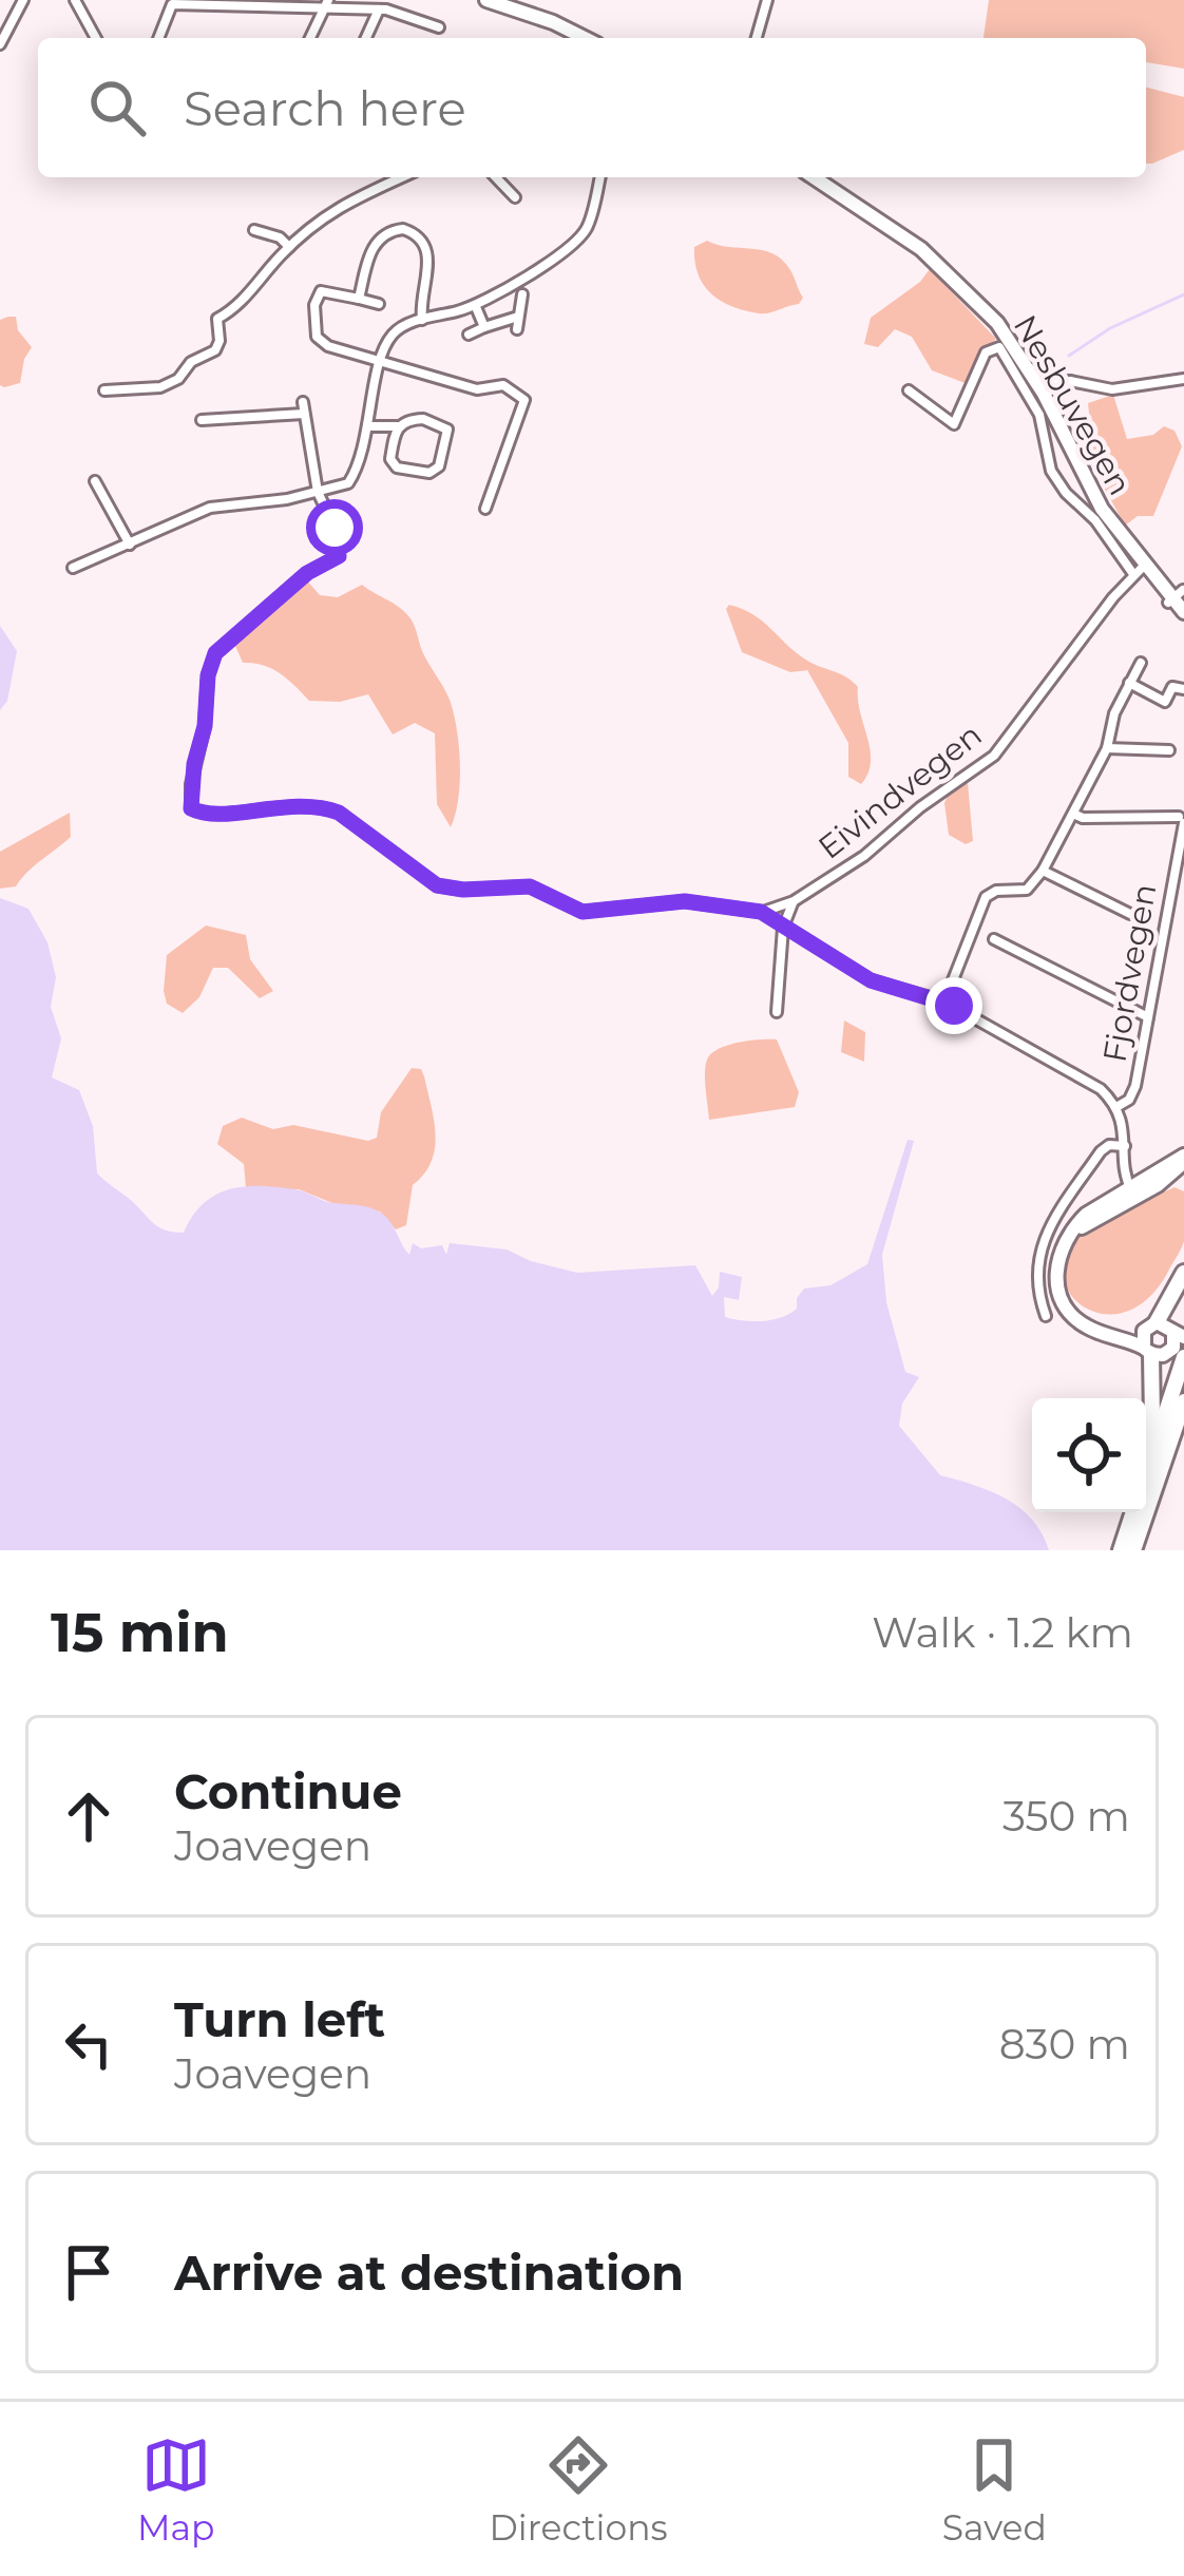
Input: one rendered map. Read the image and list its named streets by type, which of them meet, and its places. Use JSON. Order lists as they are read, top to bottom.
{
  "streets": {
    "main road": ["Nesbuvegen"],
    "street": ["Eivindvegen", "Fjordvegen"]
  },
  "crossings": [
    ["Nesbuvegen", "Eivindvegen"]
  ],
  "page": {
    "search": "Search here",
    "heading": ["15 min", "Walk · 1.2 km"],
    "list": [
      ["Continue", "Joavegen", "350 m"],
      ["Turn left", "Joavegen", "830 m"],
      "Arrive at destination"
    ],
    "nav": ["Map", "Directions", "Saved"]
  }
}
